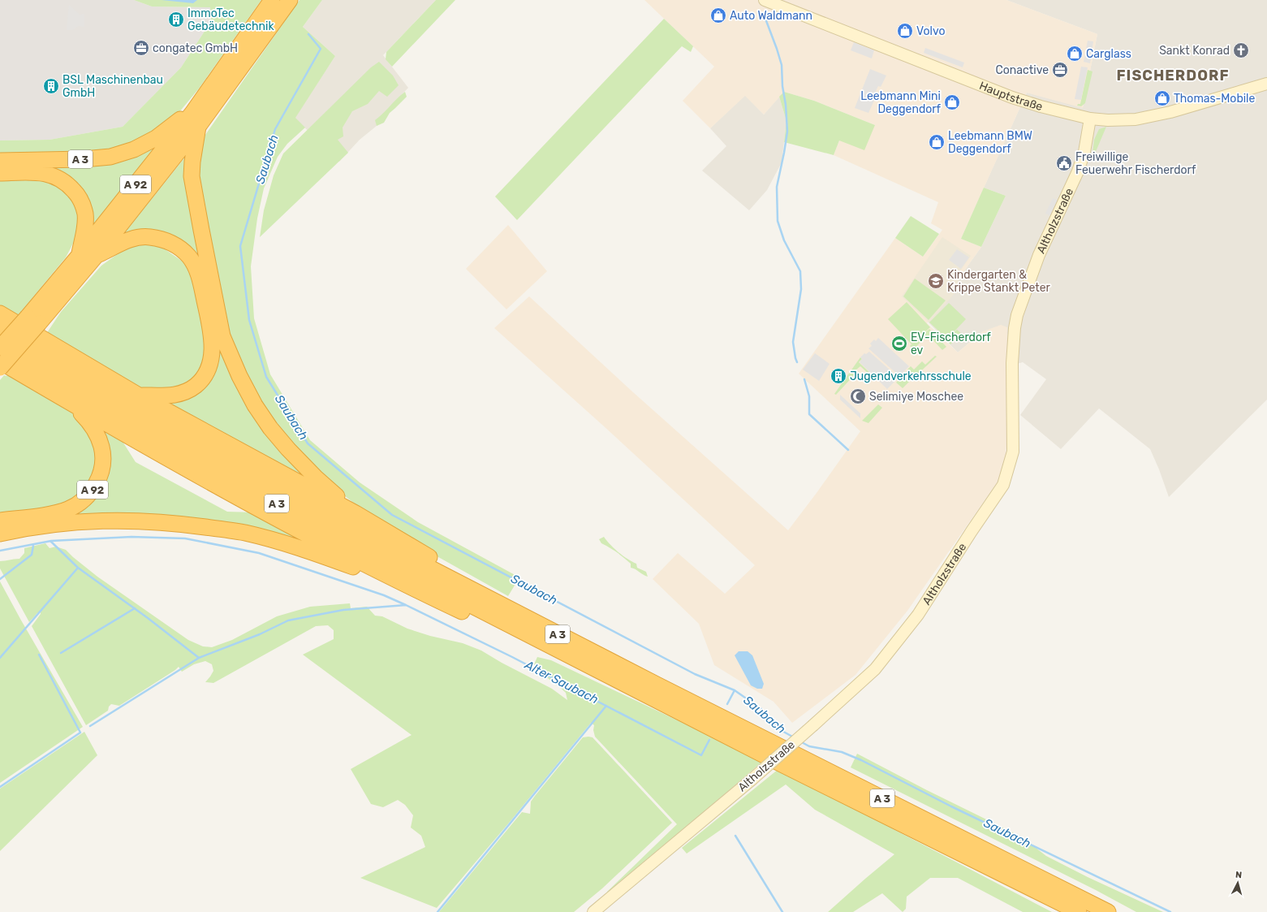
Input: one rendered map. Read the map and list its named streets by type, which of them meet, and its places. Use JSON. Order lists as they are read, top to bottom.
{
  "streets": {
    "highway": ["A 3", "A 92"],
    "street": ["Hauptstraße", "Altholzstraße"]
  },
  "crossings": [
    ["Hauptstraße", "Altholzstraße"],
    ["A 3", "A 92"]
  ],
  "districts": ["FISCHERDORF"],
  "water": ["Saubach", "Alter Saubach"],
  "places": {
    "shop": [
      "Auto Waldmann",
      "Volvo",
      "Carglass",
      "Thomas-Mobile",
      "Leebmann Mini Deggendorf",
      "Leebmann BMW Deggendorf"
    ],
    "building": ["ImmoTec Gebäudetechnik", "BSL Maschinenbau GmbH", "Jugendverkehrsschule"],
    "office": ["congatec GmbH", "Conactive"],
    "church": ["Sankt Konrad"],
    "public building": ["Freiwillige Feuerwehr Fischerdorf"],
    "school or university": ["Kindergarten & Krippe Stankt Peter"],
    "sports": ["EV-Fischerdorf ev"],
    "mosque": ["Selimiye Moschee"]
  },
  "north": "top"
}
